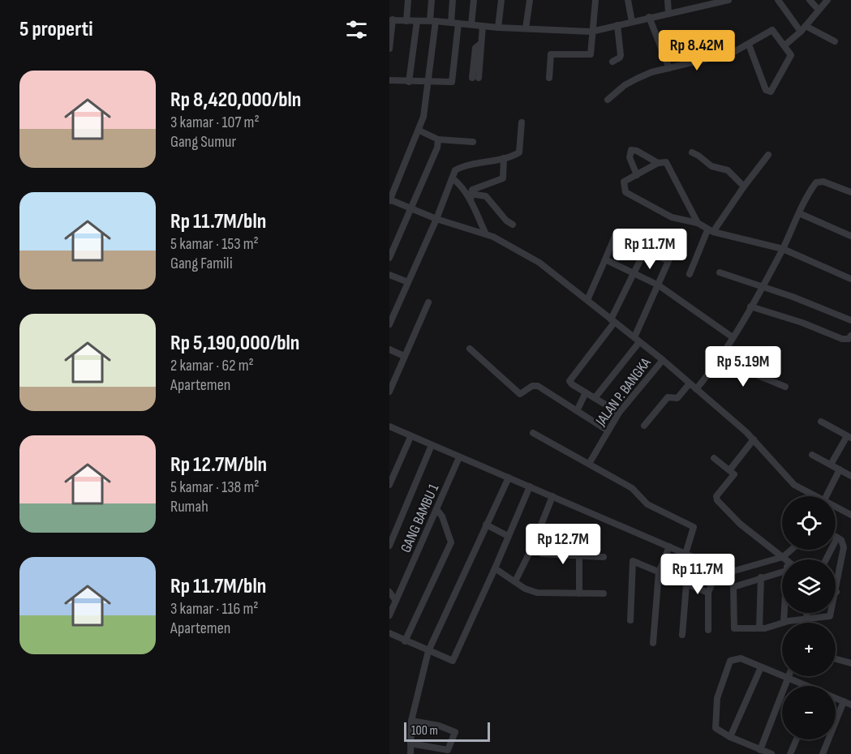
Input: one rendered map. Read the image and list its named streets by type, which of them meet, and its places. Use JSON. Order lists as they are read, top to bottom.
{
  "streets": {
    "street": ["JALAN P. BANGKA", "GANG BAMBU 1"]
  },
  "scale_bar": "100 m",
  "page": {
    "heading": "5 properti",
    "price": [
      "Rp 8.42M",
      "Rp 11.7M",
      "Rp 5.19M",
      "Rp 12.7M",
      "Rp 11.7M"
    ],
    "list": [
      {
        "name": "Rp 8,420,000/bln",
        "note": "3 kamar · 107 m² · Gang Sumur"
      },
      {
        "name": "Rp 11.7M/bln",
        "note": "5 kamar · 153 m² · Gang Famili"
      },
      {
        "name": "Rp 5,190,000/bln",
        "note": "2 kamar · 62 m² · Apartemen"
      },
      {
        "name": "Rp 12.7M/bln",
        "note": "5 kamar · 138 m² · Rumah"
      },
      {
        "name": "Rp 11.7M/bln",
        "note": "3 kamar · 116 m² · Apartemen"
      }
    ],
    "map_buttons": ["+", "−"],
    "scale": "100 m"
  }
}
